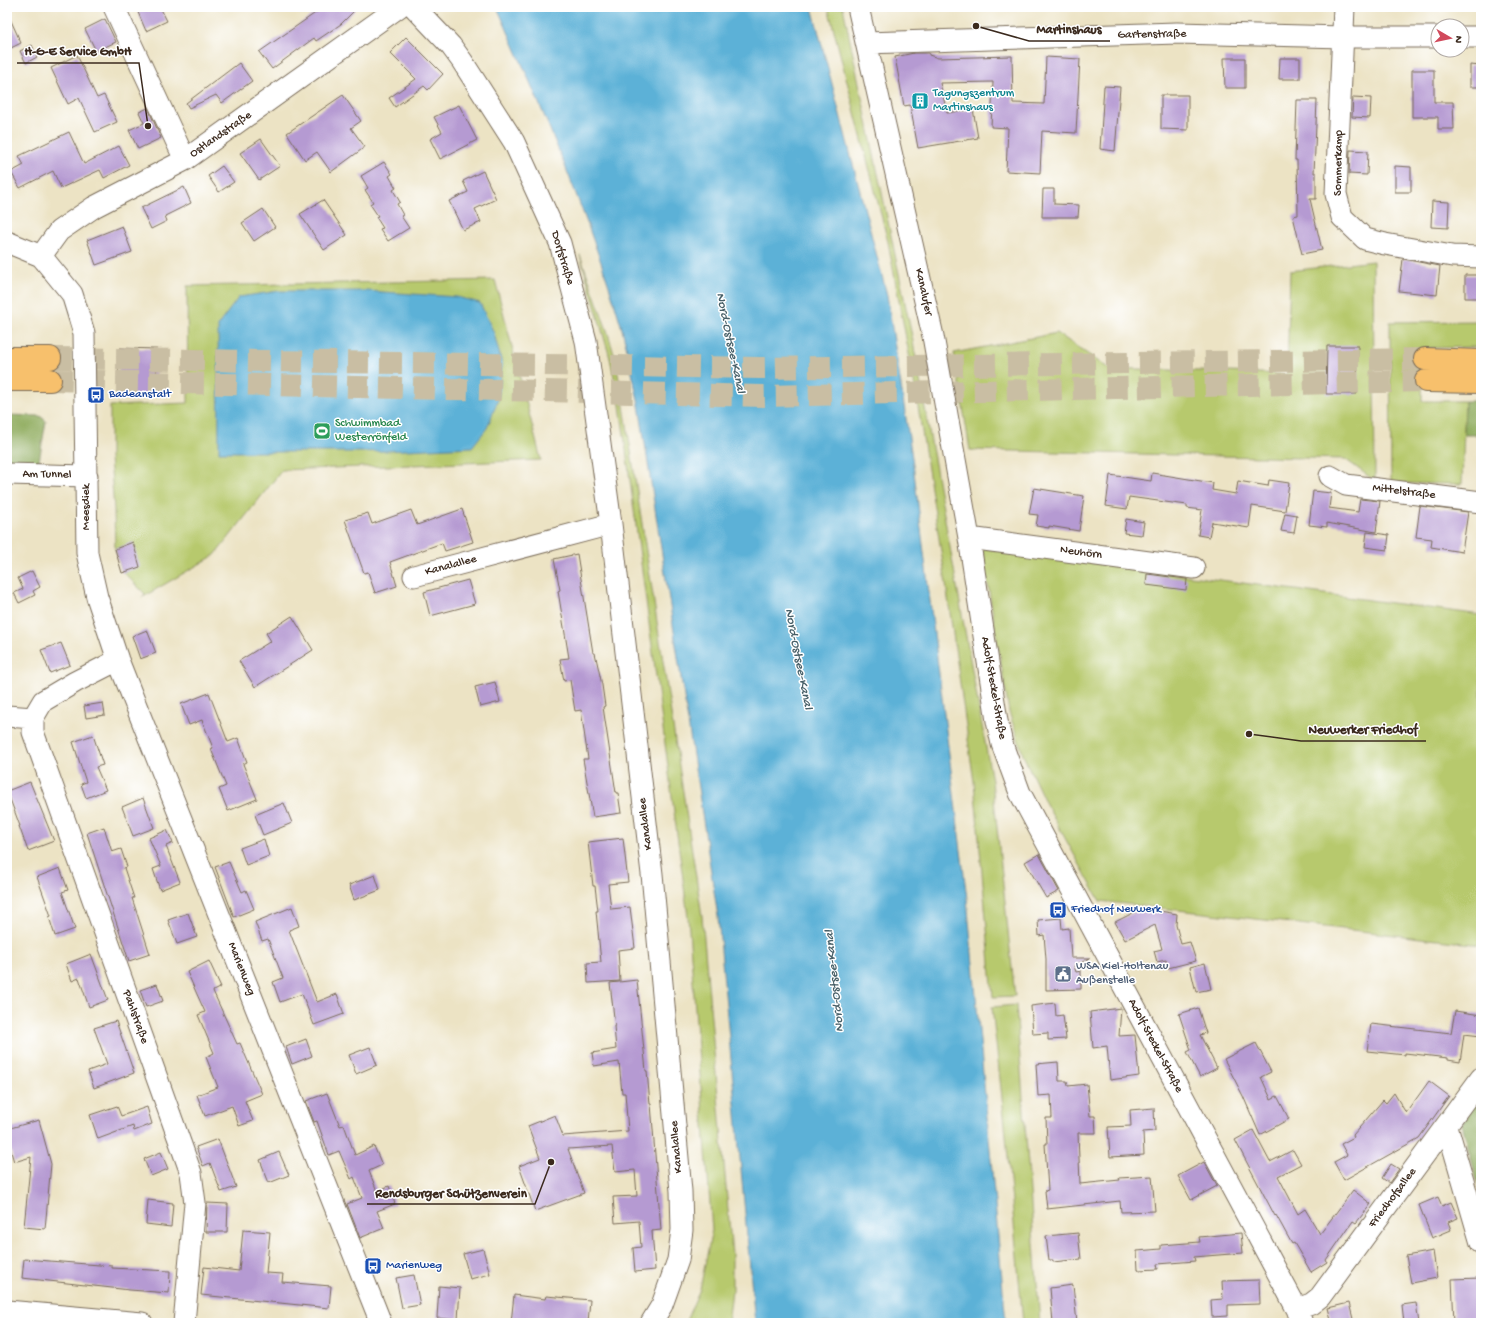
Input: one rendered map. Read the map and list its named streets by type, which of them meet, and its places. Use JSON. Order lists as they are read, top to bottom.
{
  "streets": {
    "street": [
      "Gartenstraße",
      "Ostlandstraße",
      "Sommerkamp",
      "Dorfstraße",
      "Kanalufer",
      "Am Tunnel",
      "Mittelstraße",
      "Meesdiek",
      "Neuhörn",
      "Kanalallee",
      "Adolf-Steckel-Straße",
      "Marienweg",
      "Pahlstraße",
      "Friedhofsallee"
    ]
  },
  "crossings": [
    ["Gartenstraße", "Sommerkamp"],
    ["Gartenstraße", "Kanalufer"],
    ["Ostlandstraße", "Meesdiek"],
    ["Dorfstraße", "Kanalallee"],
    ["Kanalufer", "Neuhörn"],
    ["Kanalufer", "Adolf-Steckel-Straße"],
    ["Am Tunnel", "Meesdiek"],
    ["Meesdiek", "Marienweg"],
    ["Adolf-Steckel-Straße", "Friedhofsallee"]
  ],
  "water": ["Nord-Ostsee-Kanal"],
  "places": {
    "other": [
      "Martinshaus",
      "H-G-E Service GmbH",
      "Neuwerker Friedhof",
      "Rendsburger Schützenverein"
    ],
    "building": ["Tagungszentrum Martinshaus"],
    "bus stop": ["Badeanstalt", "Friedhof Neuwerk", "Marienweg"],
    "sports": ["Schwimmbad Westerrönfeld"],
    "public building": ["WSA Kiel-Holtenau Außenstelle"]
  },
  "north": "right"
}
